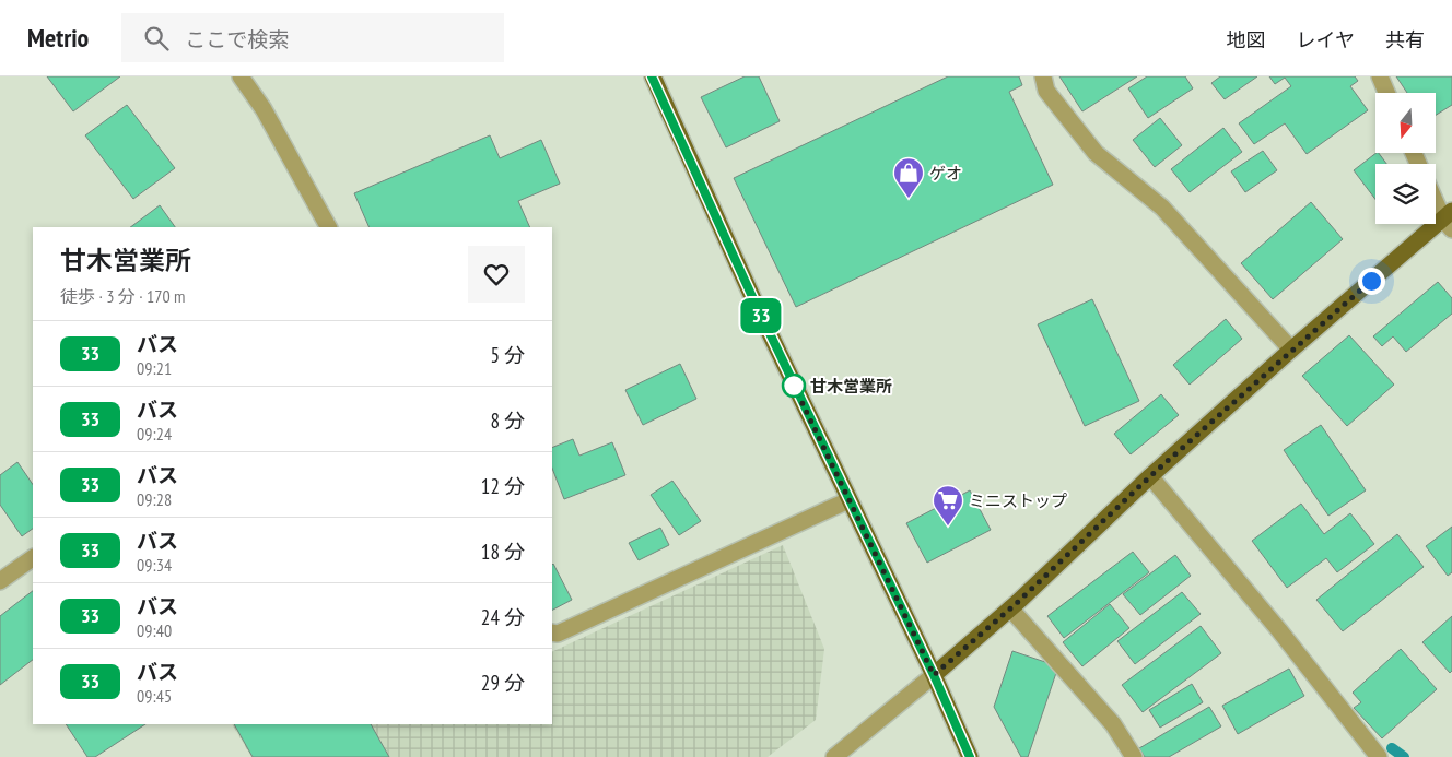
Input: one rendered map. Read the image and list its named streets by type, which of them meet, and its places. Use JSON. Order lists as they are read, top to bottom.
{
  "places": {
    "shop": ["ゲオ"],
    "other": ["甘木営業所"],
    "supermarket": ["ミニストップ"]
  },
  "lines": ["bus line 33"],
  "north": "bottom",
  "page": {
    "header": "Metrio",
    "search": "ここで検索",
    "nav": ["地図", "レイヤ", "共有"],
    "on_map": "33",
    "heading": ["甘木営業所", "徒歩 · 3 分 · 170 m"],
    "list": [
      {
        "mark": "33",
        "name": "バス",
        "note": "09:21",
        "value": "5 分"
      },
      {
        "mark": "33",
        "name": "バス",
        "note": "09:24",
        "value": "8 分"
      },
      {
        "mark": "33",
        "name": "バス",
        "note": "09:28",
        "value": "12 分"
      },
      {
        "mark": "33",
        "name": "バス",
        "note": "09:34",
        "value": "18 分"
      },
      {
        "mark": "33",
        "name": "バス",
        "note": "09:40",
        "value": "24 分"
      },
      {
        "mark": "33",
        "name": "バス",
        "note": "09:45",
        "value": "29 分"
      }
    ]
  }
}
